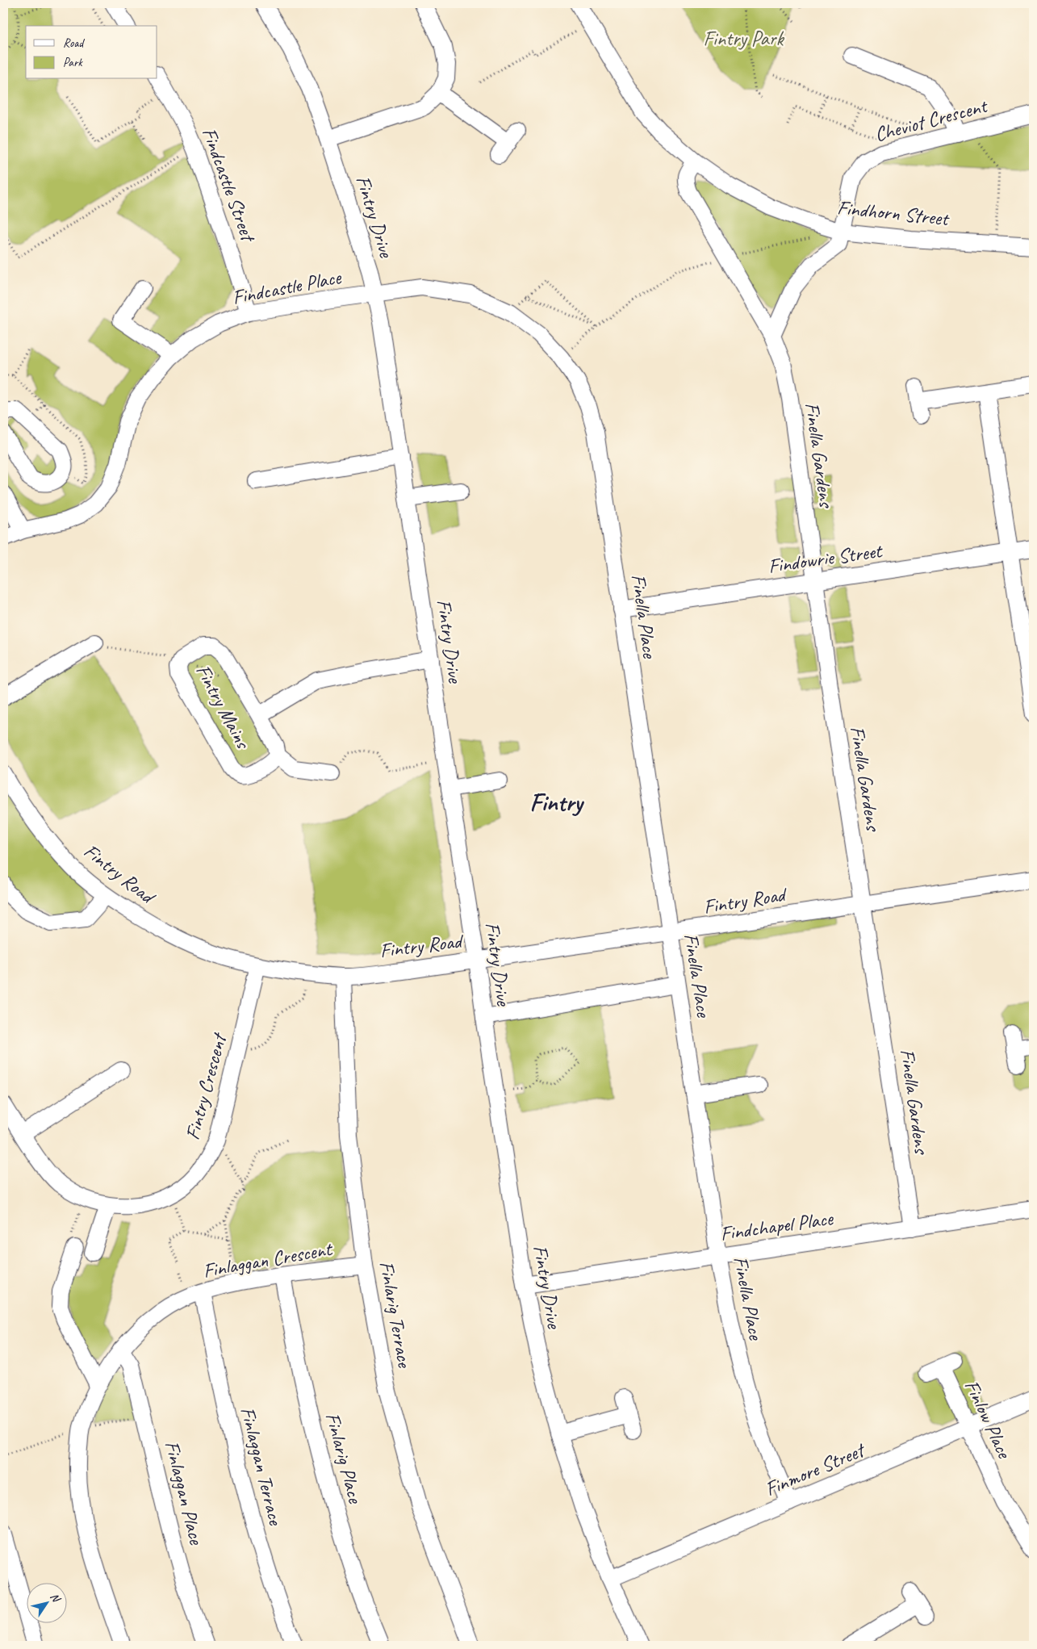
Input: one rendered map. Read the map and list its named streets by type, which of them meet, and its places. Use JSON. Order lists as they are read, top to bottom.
{
  "streets": {
    "street": [
      "Cheviot Crescent",
      "Findcastle Street",
      "Findhorn Street",
      "Fintry Drive",
      "Findcastle Place",
      "Finella Gardens",
      "Findowrie Street",
      "Finella Place",
      "Fintry Mains",
      "Fintry Road",
      "Fintry Crescent",
      "Findchapel Place",
      "Finlaggan Crescent",
      "Finlarig Terrace",
      "Finlow Place",
      "Finlarig Place",
      "Finlaggan Terrace",
      "Finmore Street",
      "Finlaggan Place"
    ]
  },
  "crossings": [
    ["Cheviot Crescent", "Findhorn Street"],
    ["Findcastle Street", "Findcastle Place"],
    ["Findhorn Street", "Finella Gardens"],
    ["Fintry Drive", "Findcastle Place"],
    ["Fintry Drive", "Finella Place"],
    ["Fintry Drive", "Fintry Mains"],
    ["Fintry Drive", "Fintry Road"],
    ["Fintry Drive", "Findchapel Place"],
    ["Fintry Drive", "Finmore Street"],
    ["Findcastle Place", "Finella Place"],
    ["Finella Gardens", "Findowrie Street"],
    ["Finella Gardens", "Fintry Road"],
    ["Finella Gardens", "Findchapel Place"],
    ["Findowrie Street", "Finella Place"],
    ["Finella Place", "Fintry Road"],
    ["Finella Place", "Findchapel Place"],
    ["Finella Place", "Finmore Street"],
    ["Fintry Road", "Fintry Crescent"],
    ["Fintry Road", "Finlarig Terrace"],
    ["Finlaggan Crescent", "Finlarig Terrace"],
    ["Finlaggan Crescent", "Finlarig Place"],
    ["Finlaggan Crescent", "Finlaggan Terrace"],
    ["Finlaggan Crescent", "Finlaggan Place"],
    ["Finlow Place", "Finmore Street"]
  ],
  "districts": ["Fintry"],
  "parks": ["Fintry Park"],
  "legend": ["Road", "Park"],
  "north": "top right"
}
